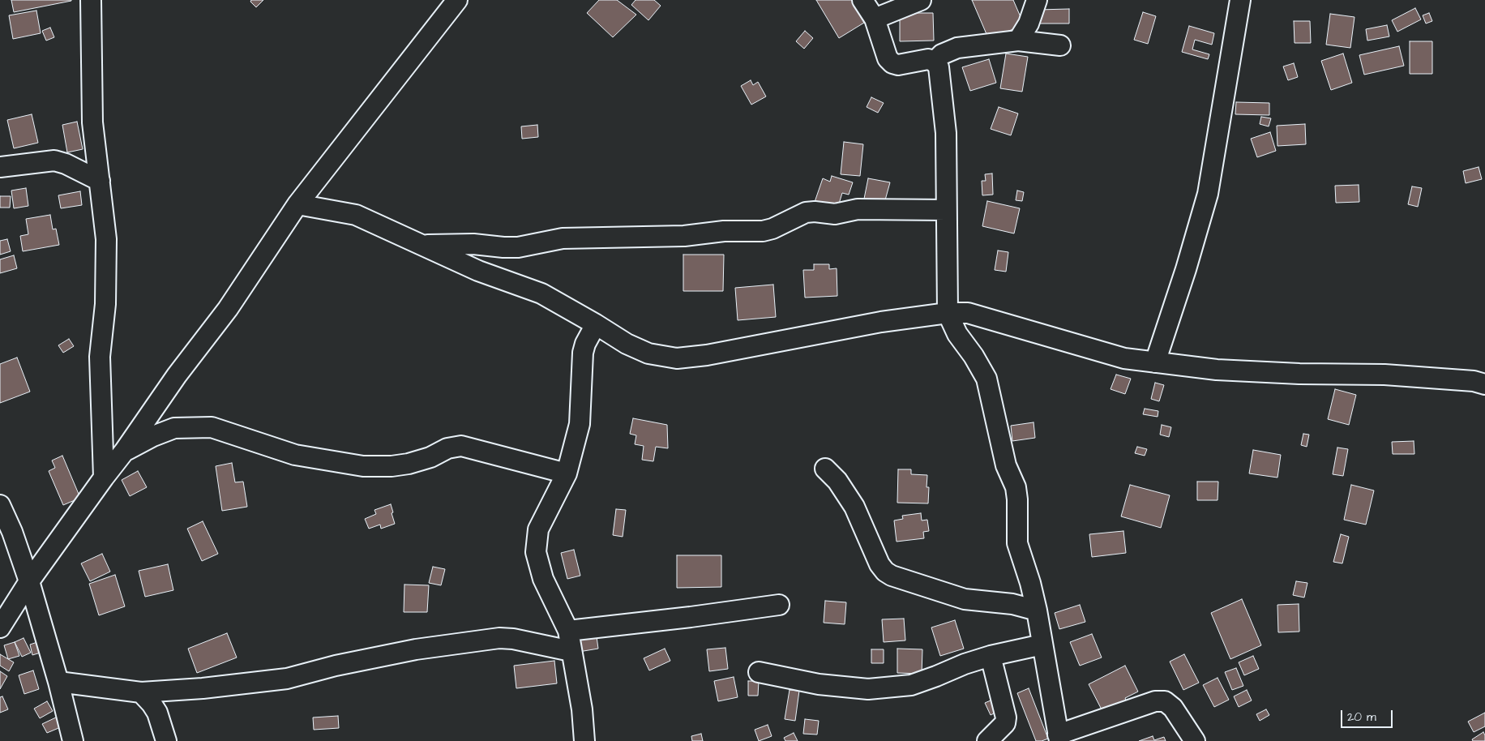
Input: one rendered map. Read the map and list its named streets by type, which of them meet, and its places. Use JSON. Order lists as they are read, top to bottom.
{
  "scale_bar": "20 m"
}
